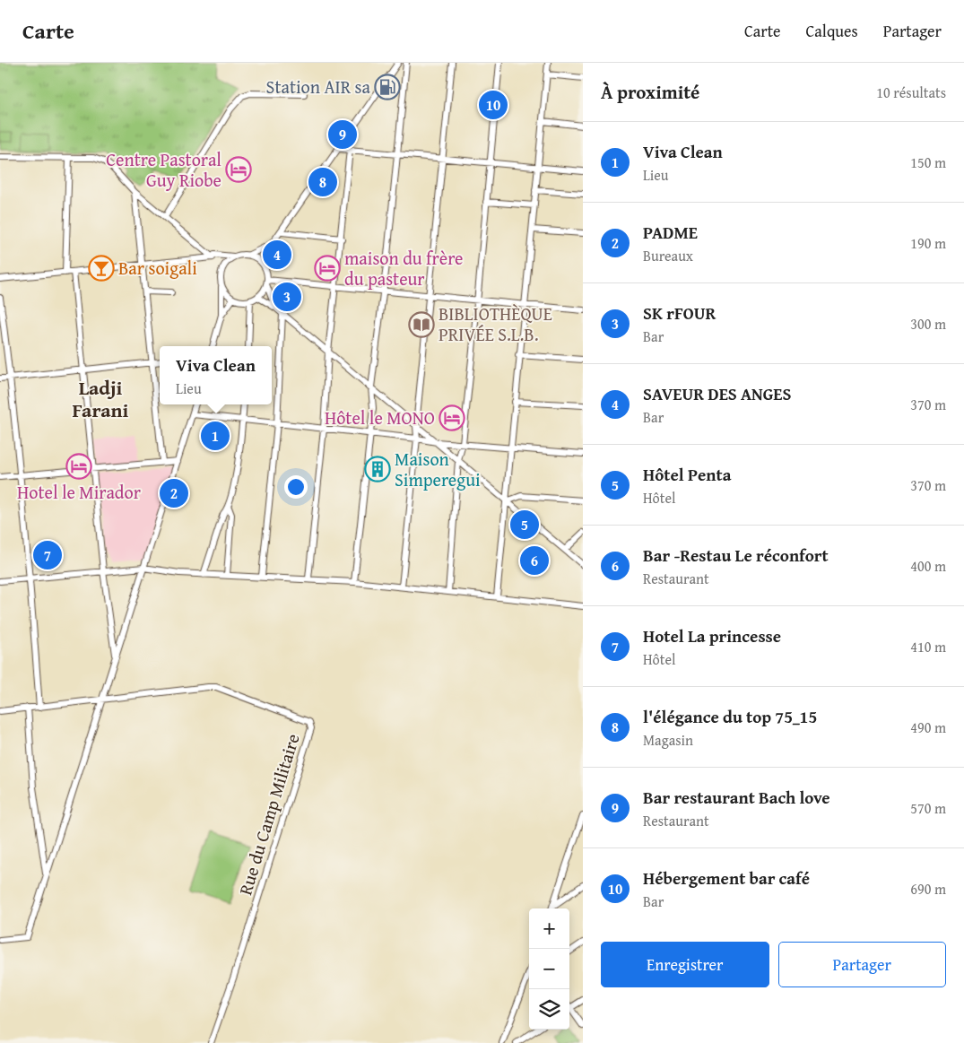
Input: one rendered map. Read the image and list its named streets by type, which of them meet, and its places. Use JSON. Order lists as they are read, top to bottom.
{
  "streets": {
    "street": ["Rue du Camp Militaire"]
  },
  "districts": ["Ladji Farani"],
  "places": {
    "fuel station": ["Station AIR sa"],
    "hotel": [
      "Centre Pastoral Guy Riobe",
      "maison du frère du pasteur",
      "Hôtel le MONO",
      "Hotel le Mirador"
    ],
    "bar": ["Bar soigali"],
    "library": ["BIBLIOTHÈQUE PRIVÉE S.L.B."],
    "building": ["Maison Simperegui"]
  },
  "page": {
    "header": "Carte",
    "nav": ["Carte", "Calques", "Partager"],
    "heading": ["À proximité", "10 résultats"],
    "pins": [
      "10",
      "9",
      "8",
      "4",
      "3",
      "1",
      "2",
      "5",
      "7",
      "6"
    ],
    "list": [
      {
        "mark": "1",
        "name": "Viva Clean",
        "note": "Lieu",
        "value": "150 m"
      },
      {
        "mark": "2",
        "name": "PADME",
        "note": "Bureaux",
        "value": "190 m"
      },
      {
        "mark": "3",
        "name": "SK rFOUR",
        "note": "Bar",
        "value": "300 m"
      },
      {
        "mark": "4",
        "name": "SAVEUR DES ANGES",
        "note": "Bar",
        "value": "370 m"
      },
      {
        "mark": "5",
        "name": "Hôtel Penta",
        "note": "Hôtel",
        "value": "370 m"
      },
      {
        "mark": "6",
        "name": "Bar -Restau Le réconfort",
        "note": "Restaurant",
        "value": "400 m"
      },
      {
        "mark": "7",
        "name": "Hotel La princesse",
        "note": "Hôtel",
        "value": "410 m"
      },
      {
        "mark": "8",
        "name": "l'élégance du top 75_15",
        "note": "Magasin",
        "value": "490 m"
      },
      {
        "mark": "9",
        "name": "Bar restaurant Bach love",
        "note": "Restaurant",
        "value": "570 m"
      },
      {
        "mark": "10",
        "name": "Hébergement bar café",
        "note": "Bar",
        "value": "690 m"
      }
    ],
    "popup": ["Viva Clean", "Lieu"],
    "map_buttons": ["+", "−"],
    "buttons": ["Enregistrer", "Partager"]
  }
}
